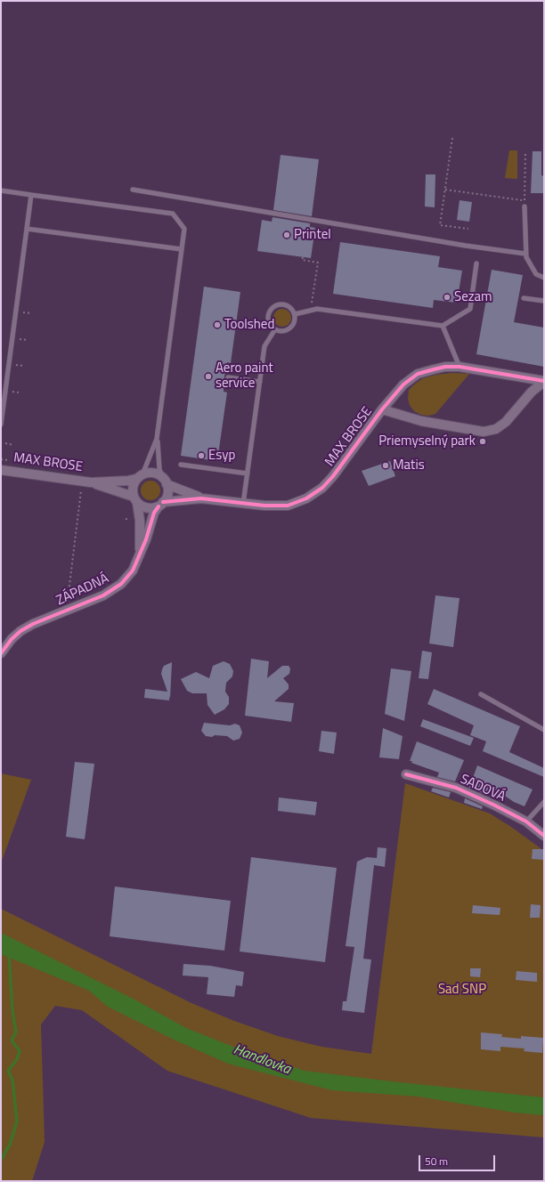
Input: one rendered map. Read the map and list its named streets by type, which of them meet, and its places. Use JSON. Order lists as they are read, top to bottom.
{
  "streets": {
    "street": ["MAX BROSE", "ZÁPADNÁ", "SADOVÁ"]
  },
  "crossings": [
    ["MAX BROSE", "ZÁPADNÁ"]
  ],
  "water": ["Handlovka"],
  "parks": ["Sad SNP"],
  "places": [
    "Printel",
    "Sezam",
    "Toolshed",
    "Aero paint service",
    "Priemyselný park",
    "Esyp",
    "Matis"
  ],
  "scale_bar": "50 m"
}
